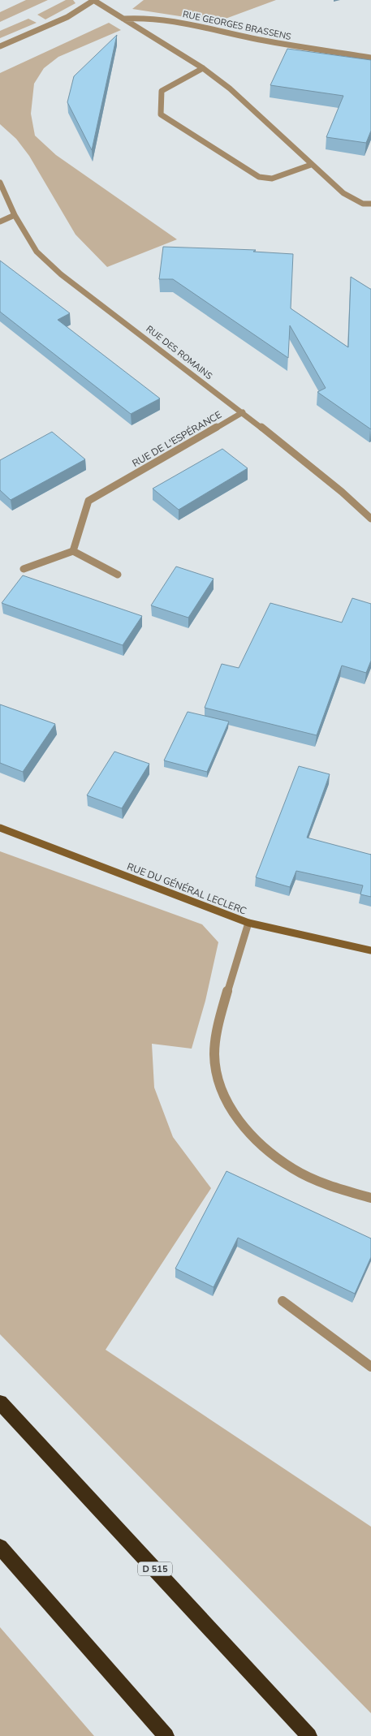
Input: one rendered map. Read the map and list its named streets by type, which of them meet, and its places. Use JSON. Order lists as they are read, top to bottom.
{
  "streets": {
    "highway": ["D 515"],
    "street": [
      "RUE GEORGES BRASSENS",
      "RUE DES ROMAINS",
      "RUE DE L'ESPÉRANCE",
      "RUE DU GÉNÉRAL LECLERC"
    ]
  },
  "crossings": [
    ["RUE DES ROMAINS", "RUE DE L'ESPÉRANCE"]
  ]
}
